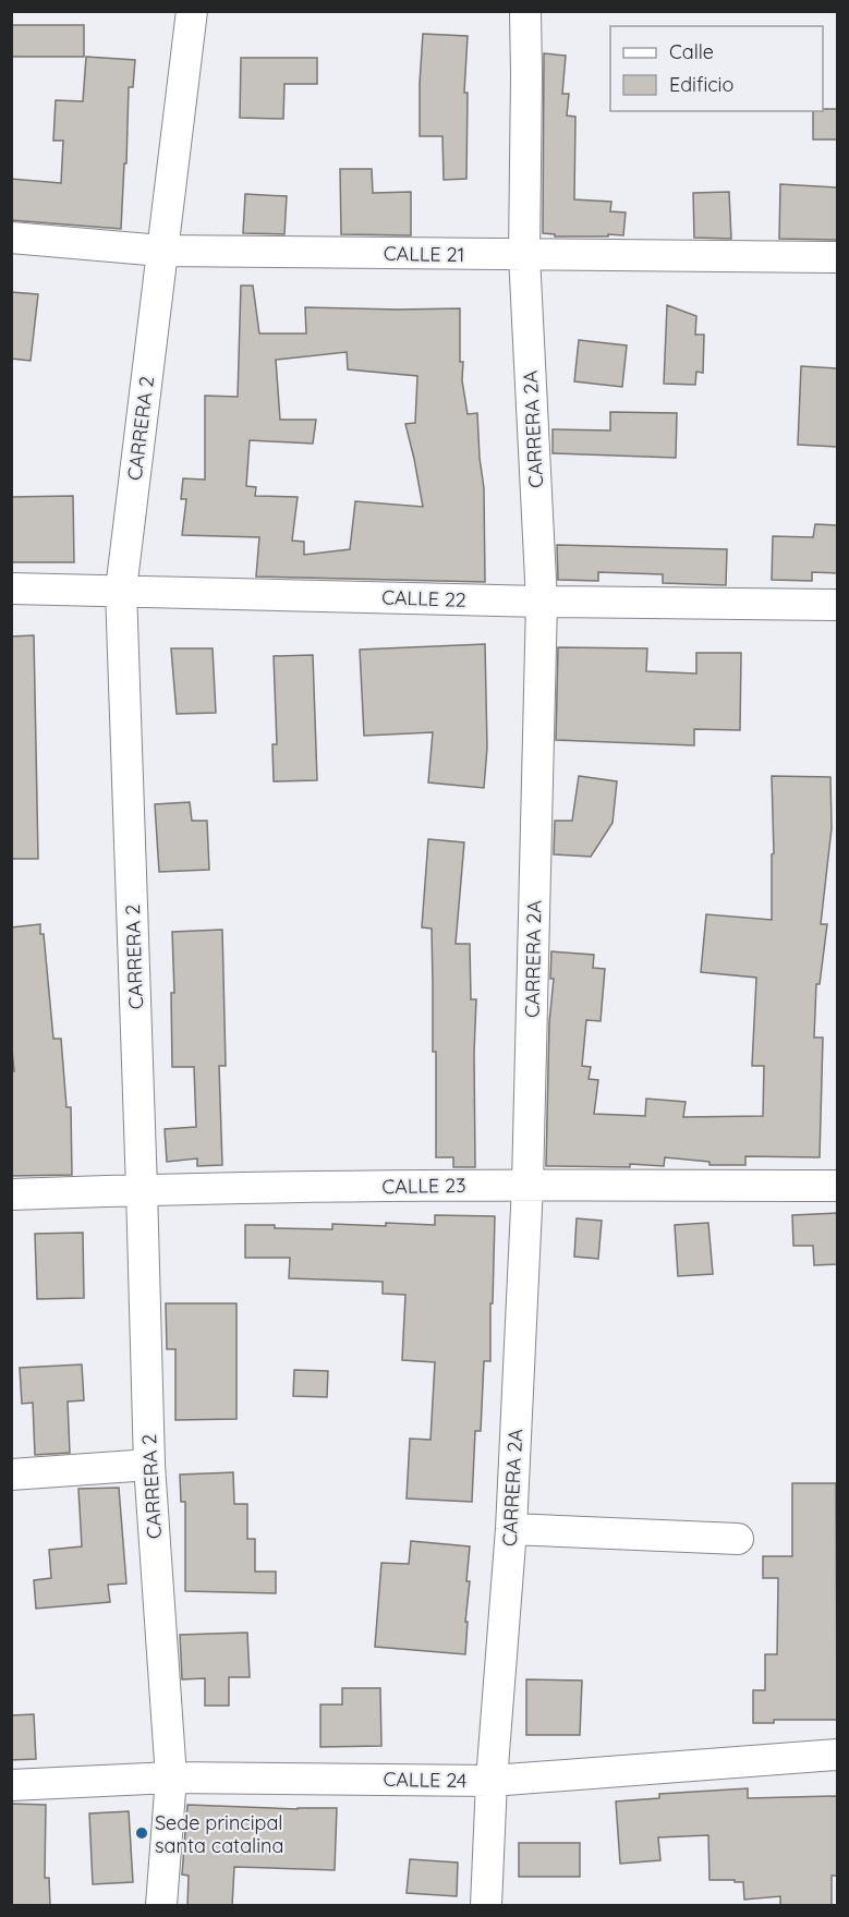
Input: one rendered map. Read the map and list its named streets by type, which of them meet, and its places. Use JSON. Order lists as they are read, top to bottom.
{
  "streets": {
    "street": [
      "CALLE 21",
      "CARRERA 2",
      "CARRERA 2A",
      "CALLE 22",
      "CALLE 23",
      "CALLE 24"
    ]
  },
  "crossings": [
    ["CALLE 21", "CARRERA 2"],
    ["CALLE 21", "CARRERA 2A"],
    ["CARRERA 2", "CALLE 22"],
    ["CARRERA 2", "CALLE 23"],
    ["CARRERA 2", "CALLE 24"],
    ["CARRERA 2A", "CALLE 22"],
    ["CARRERA 2A", "CALLE 23"],
    ["CARRERA 2A", "CALLE 24"]
  ],
  "places": ["Sede principal santa catalina"],
  "legend": ["Calle", "Edificio"]
}
